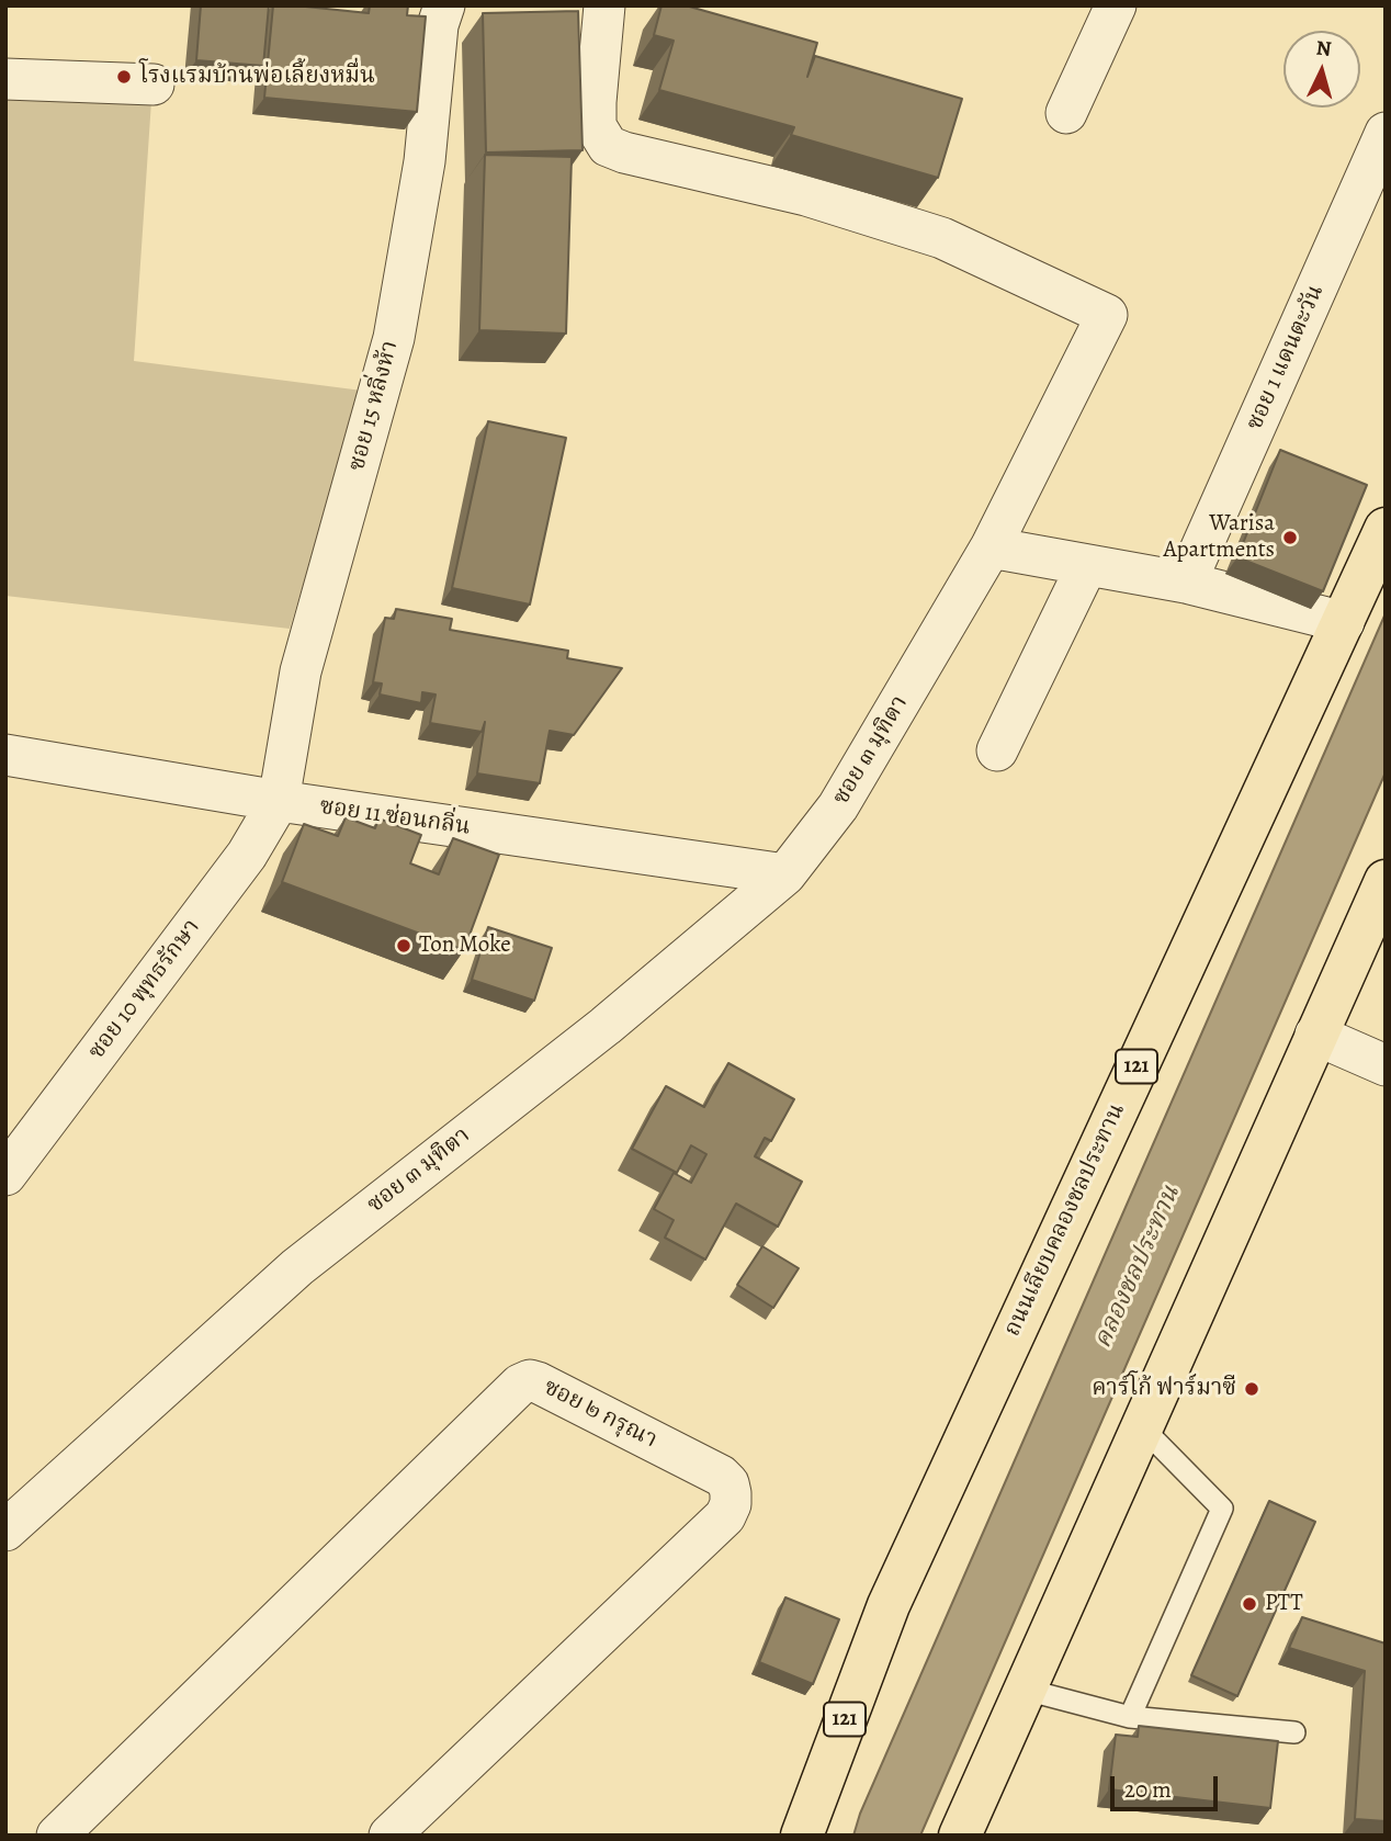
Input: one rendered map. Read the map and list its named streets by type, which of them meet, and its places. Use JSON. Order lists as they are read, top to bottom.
{
  "streets": {
    "main road": ["121", "ถนนเลียบคลองชลประทาน"],
    "street": [
      "ซอย 1 แดนตะวัน",
      "ซอย 15 หลิ่งห้า",
      "ซอย ๓ มุทิตา",
      "ซอย 11 ซ่อนกลิ่น",
      "ซอย 10 พุทธรักษา",
      "ซอย ๒ กรุณา"
    ]
  },
  "crossings": [
    ["ซอย 15 หลิ่งห้า", "ซอย 11 ซ่อนกลิ่น"],
    ["ซอย 15 หลิ่งห้า", "ซอย 10 พุทธรักษา"],
    ["ซอย ๓ มุทิตา", "ซอย 11 ซ่อนกลิ่น"],
    ["ซอย 11 ซ่อนกลิ่น", "ซอย 10 พุทธรักษา"]
  ],
  "water": ["คลองชลประทาน"],
  "places": [
    "โรงแรมบ้านพ่อเลี้ยงหมื่น",
    "Warisa Apartments",
    "Ton Moke",
    "คาร์โก้ ฟาร์มาซี",
    "PTT"
  ],
  "scale_bar": "20 m",
  "north": "top"
}
